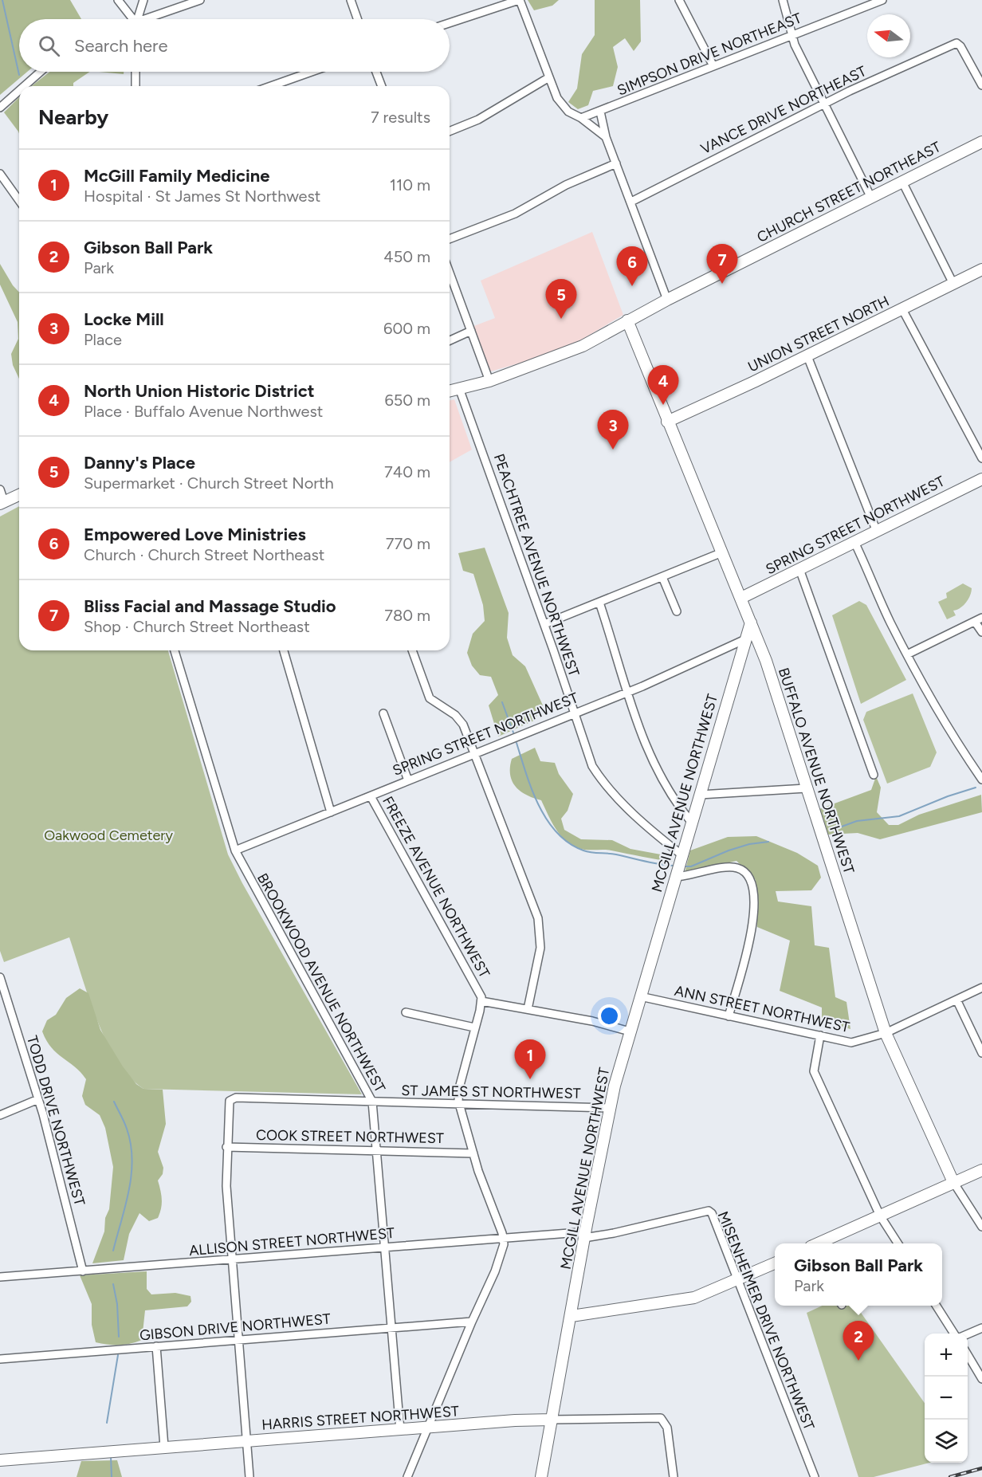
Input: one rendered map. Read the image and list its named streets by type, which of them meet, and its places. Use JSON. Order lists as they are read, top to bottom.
{
  "streets": {
    "street": [
      "SIMPSON DRIVE NORTHEAST",
      "VANCE DRIVE NORTHEAST",
      "CHURCH STREET NORTHEAST",
      "UNION STREET NORTH",
      "SPRING STREET NORTHWEST",
      "PEACHTREE AVENUE NORTHWEST",
      "BUFFALO AVENUE NORTHWEST",
      "MCGILL AVENUE NORTHWEST",
      "FREEZE AVENUE NORTHWEST",
      "BROOKWOOD AVENUE NORTHWEST",
      "ANN STREET NORTHWEST",
      "ST JAMES ST NORTHWEST",
      "TODD DRIVE NORTHWEST",
      "COOK STREET NORTHWEST",
      "ALLISON STREET NORTHWEST",
      "MISENHEIMER DRIVE NORTHWEST",
      "GIBSON DRIVE NORTHWEST",
      "HARRIS STREET NORTHWEST"
    ]
  },
  "crossings": [
    ["CHURCH STREET NORTHEAST", "PEACHTREE AVENUE NORTHWEST"],
    ["CHURCH STREET NORTHEAST", "BUFFALO AVENUE NORTHWEST"],
    ["UNION STREET NORTH", "BUFFALO AVENUE NORTHWEST"],
    ["SPRING STREET NORTHWEST", "PEACHTREE AVENUE NORTHWEST"],
    ["SPRING STREET NORTHWEST", "BUFFALO AVENUE NORTHWEST"],
    ["SPRING STREET NORTHWEST", "MCGILL AVENUE NORTHWEST"],
    ["SPRING STREET NORTHWEST", "FREEZE AVENUE NORTHWEST"],
    ["SPRING STREET NORTHWEST", "BROOKWOOD AVENUE NORTHWEST"],
    ["PEACHTREE AVENUE NORTHWEST", "MCGILL AVENUE NORTHWEST"],
    ["BUFFALO AVENUE NORTHWEST", "MCGILL AVENUE NORTHWEST"],
    ["BUFFALO AVENUE NORTHWEST", "ANN STREET NORTHWEST"],
    ["MCGILL AVENUE NORTHWEST", "ANN STREET NORTHWEST"],
    ["MCGILL AVENUE NORTHWEST", "ST JAMES ST NORTHWEST"],
    ["MCGILL AVENUE NORTHWEST", "ALLISON STREET NORTHWEST"],
    ["MCGILL AVENUE NORTHWEST", "MISENHEIMER DRIVE NORTHWEST"],
    ["MCGILL AVENUE NORTHWEST", "HARRIS STREET NORTHWEST"],
    ["FREEZE AVENUE NORTHWEST", "ST JAMES ST NORTHWEST"],
    ["FREEZE AVENUE NORTHWEST", "COOK STREET NORTHWEST"],
    ["FREEZE AVENUE NORTHWEST", "ALLISON STREET NORTHWEST"],
    ["BROOKWOOD AVENUE NORTHWEST", "ST JAMES ST NORTHWEST"],
    ["BROOKWOOD AVENUE NORTHWEST", "COOK STREET NORTHWEST"],
    ["BROOKWOOD AVENUE NORTHWEST", "ALLISON STREET NORTHWEST"],
    ["BROOKWOOD AVENUE NORTHWEST", "GIBSON DRIVE NORTHWEST"],
    ["BROOKWOOD AVENUE NORTHWEST", "HARRIS STREET NORTHWEST"],
    ["ST JAMES ST NORTHWEST", "COOK STREET NORTHWEST"],
    ["TODD DRIVE NORTHWEST", "ALLISON STREET NORTHWEST"],
    ["ALLISON STREET NORTHWEST", "MISENHEIMER DRIVE NORTHWEST"]
  ],
  "parks": ["Oakwood Cemetery"],
  "north": "left",
  "page": {
    "search": "Search here",
    "heading": ["Nearby", "7 results"],
    "list": [
      {
        "mark": "1",
        "name": "McGill Family Medicine",
        "note": "Hospital · St James St Northwest",
        "value": "110 m"
      },
      {
        "mark": "2",
        "name": "Gibson Ball Park",
        "note": "Park",
        "value": "450 m"
      },
      {
        "mark": "3",
        "name": "Locke Mill",
        "note": "Place",
        "value": "600 m"
      },
      {
        "mark": "4",
        "name": "North Union Historic District",
        "note": "Place · Buffalo Avenue Northwest",
        "value": "650 m"
      },
      {
        "mark": "5",
        "name": "Danny's Place",
        "note": "Supermarket · Church Street North",
        "value": "740 m"
      },
      {
        "mark": "6",
        "name": "Empowered Love Ministries",
        "note": "Church · Church Street Northeast",
        "value": "770 m"
      },
      {
        "mark": "7",
        "name": "Bliss Facial and Massage Studio",
        "note": "Shop · Church Street Northeast",
        "value": "780 m"
      }
    ],
    "pins": [
      "7",
      "6",
      "5",
      "4",
      "3",
      "1",
      "2"
    ],
    "popup": ["Gibson Ball Park", "Park"],
    "map_buttons": ["+", "−"]
  }
}
